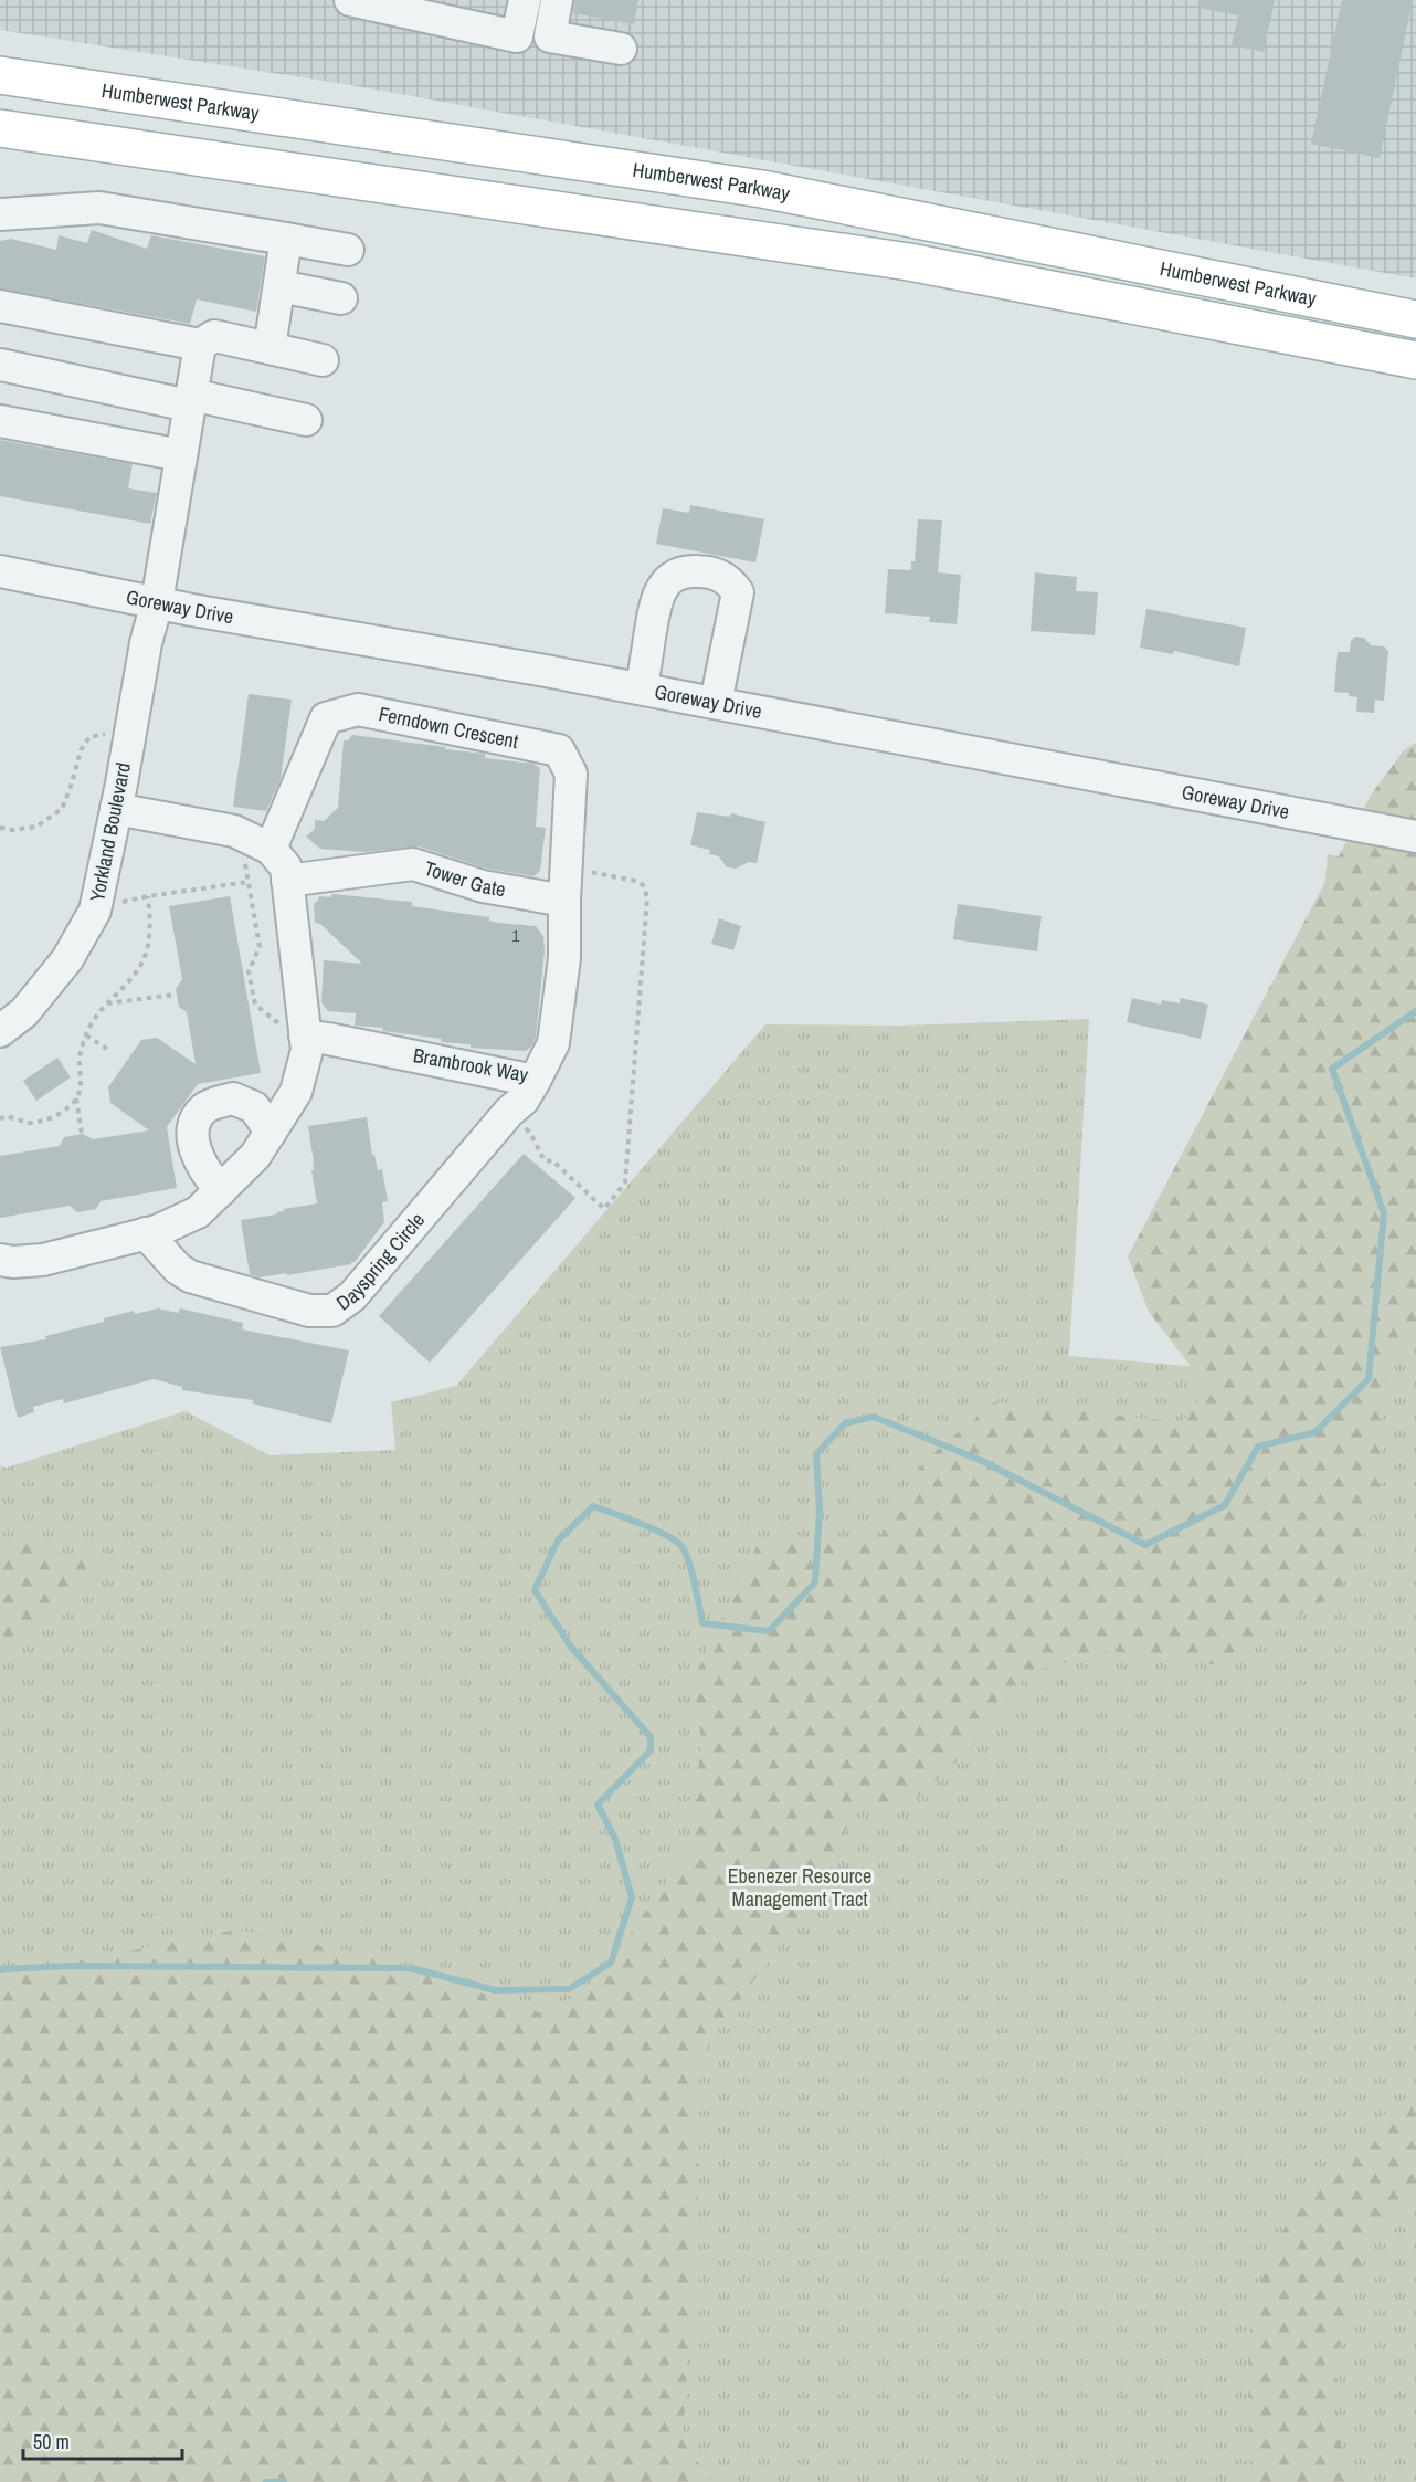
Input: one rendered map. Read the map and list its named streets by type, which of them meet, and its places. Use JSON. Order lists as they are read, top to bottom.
{
  "streets": {
    "main road": ["Humberwest Parkway"],
    "street": [
      "Goreway Drive",
      "Ferndown Crescent",
      "Yorkland Boulevard",
      "Tower Gate",
      "Brambrook Way",
      "Dayspring Circle"
    ]
  },
  "crossings": [
    ["Goreway Drive", "Yorkland Boulevard"],
    ["Ferndown Crescent", "Tower Gate"],
    ["Ferndown Crescent", "Brambrook Way"],
    ["Tower Gate", "Brambrook Way"],
    ["Brambrook Way", "Dayspring Circle"]
  ],
  "parks": ["Ebenezer Resource Management Tract"],
  "house_numbers": ["1"],
  "scale_bar": "50 m"
}
